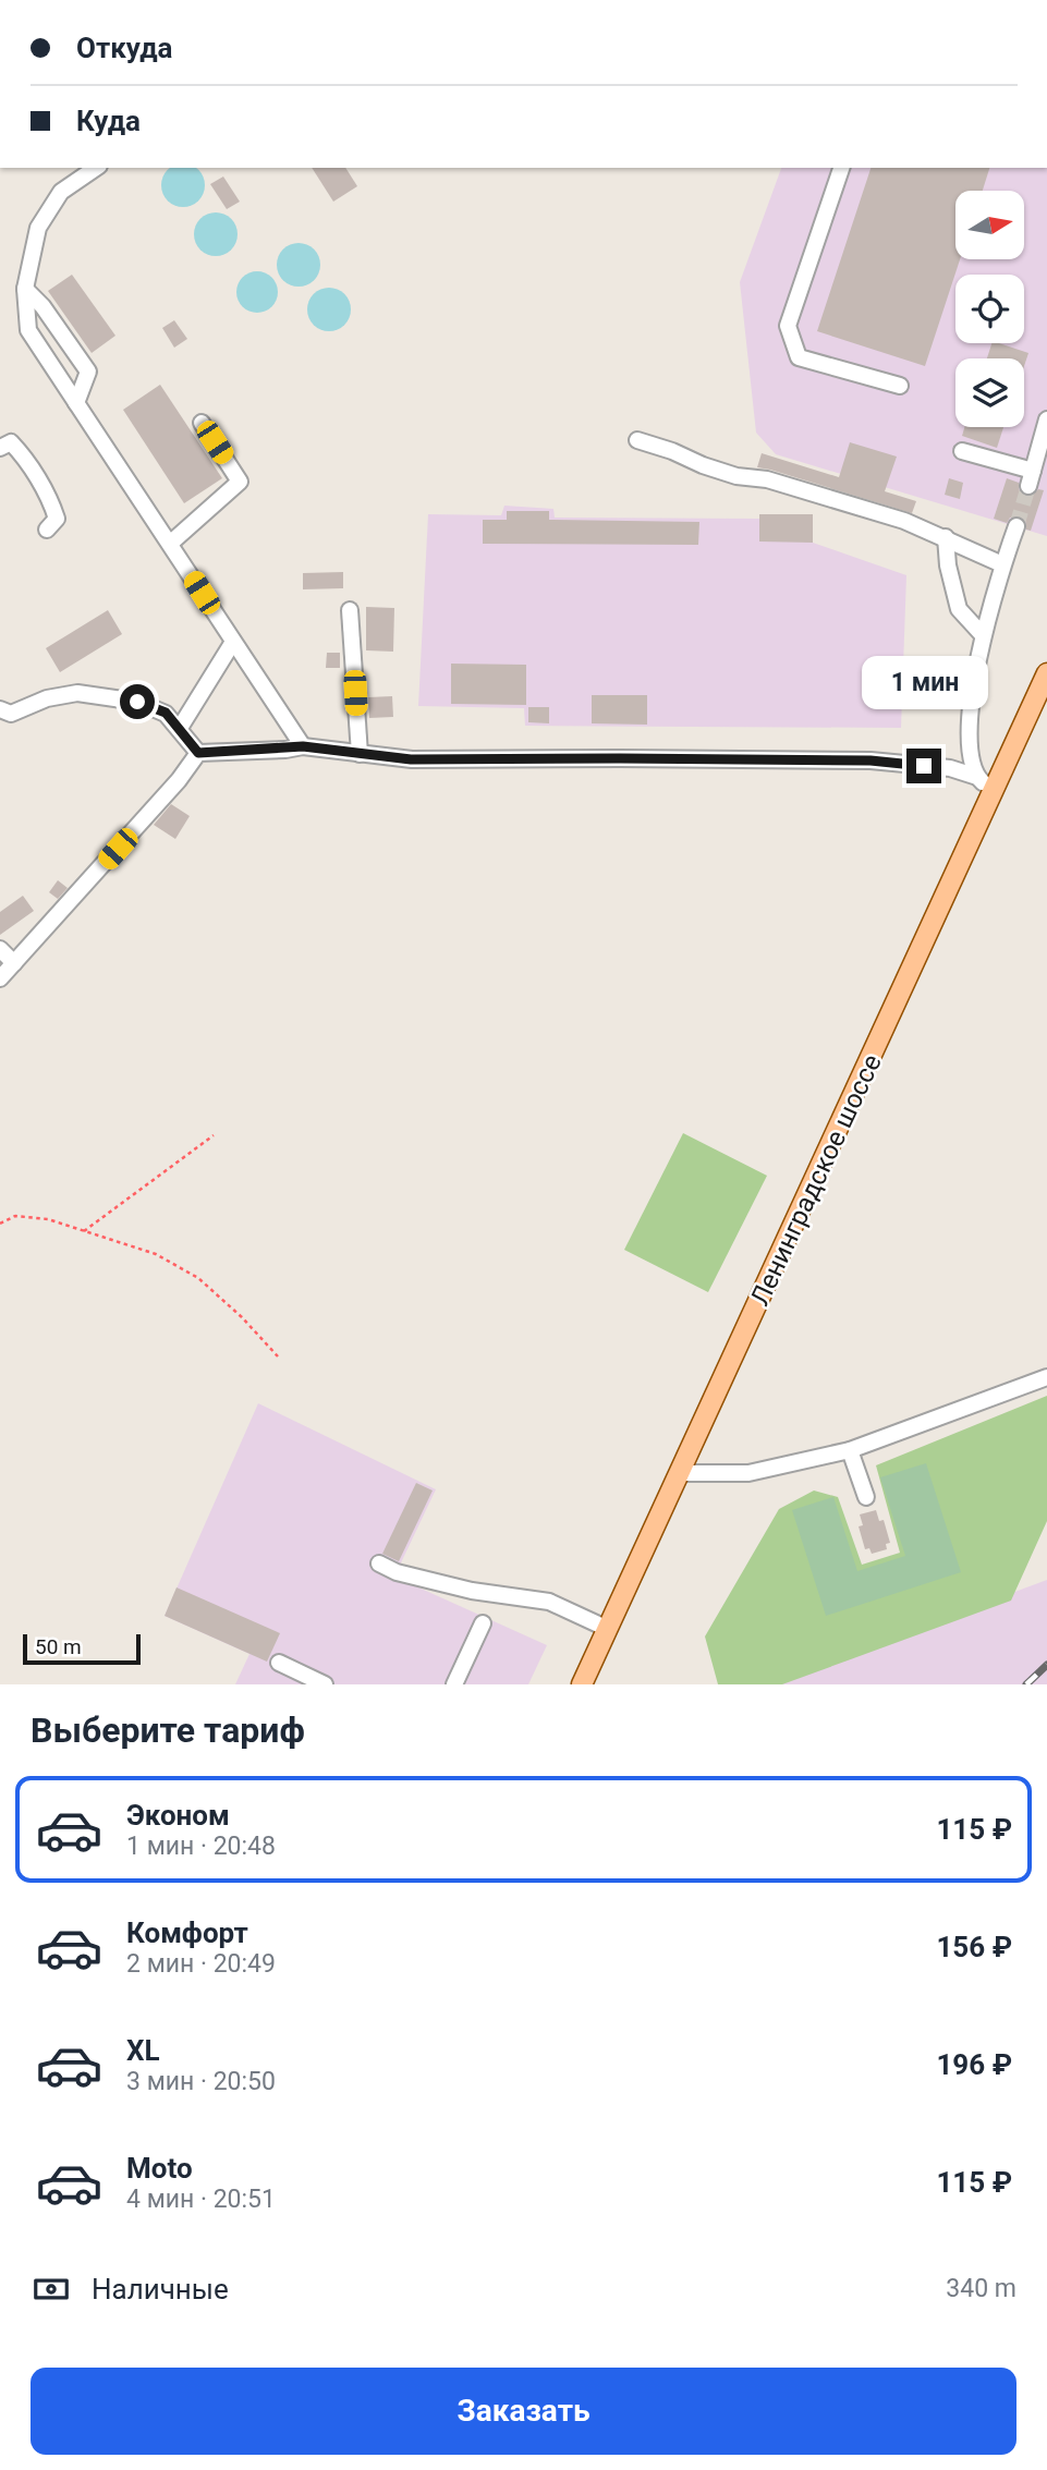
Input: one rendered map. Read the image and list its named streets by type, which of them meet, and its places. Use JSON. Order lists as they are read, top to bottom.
{
  "streets": {
    "main road": ["Ленинградское шоссе"]
  },
  "scale_bar": "50 m",
  "north": "right",
  "page": {
    "banner": ["Откуда", "Куда"],
    "bubble": "1 мин",
    "scale": "50 m",
    "heading": "Выберите тариф",
    "list": [
      {
        "name": "Эконом",
        "note": "1 мин · 20:48",
        "value": "115 ₽"
      },
      {
        "name": "Комфорт",
        "note": "2 мин · 20:49",
        "value": "156 ₽"
      },
      {
        "name": "XL",
        "note": "3 мин · 20:50",
        "value": "196 ₽"
      },
      {
        "name": "Moto",
        "note": "4 мин · 20:51",
        "value": "115 ₽"
      }
    ],
    "pay": ["Наличные", "340 m"],
    "buttons": "Заказать"
  }
}
